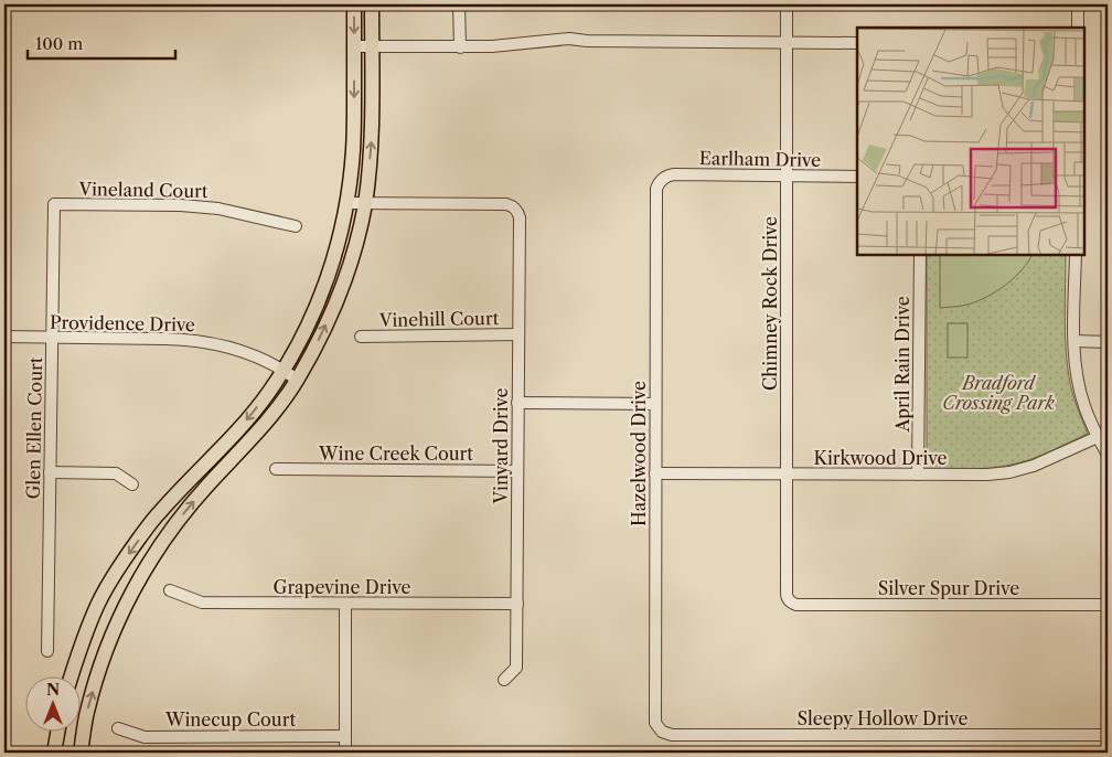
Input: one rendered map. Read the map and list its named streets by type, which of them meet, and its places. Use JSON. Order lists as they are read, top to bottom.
{
  "streets": {
    "street": [
      "Earlham Drive",
      "Vineland Court",
      "Chimney Rock Drive",
      "Vinehill Court",
      "Providence Drive",
      "April Rain Drive",
      "Glen Ellen Court",
      "Vinyard Drive",
      "Wine Creek Court",
      "Hazelwood Drive",
      "Kirkwood Drive",
      "Grapevine Drive",
      "Silver Spur Drive",
      "Sleepy Hollow Drive",
      "Winecup Court"
    ]
  },
  "crossings": [
    ["Earlham Drive", "Chimney Rock Drive"],
    ["Earlham Drive", "Hazelwood Drive"],
    ["Vineland Court", "Glen Ellen Court"],
    ["Chimney Rock Drive", "Kirkwood Drive"],
    ["Chimney Rock Drive", "Silver Spur Drive"],
    ["Vinehill Court", "Vinyard Drive"],
    ["Providence Drive", "Glen Ellen Court"],
    ["April Rain Drive", "Kirkwood Drive"],
    ["Vinyard Drive", "Wine Creek Court"],
    ["Vinyard Drive", "Grapevine Drive"],
    ["Hazelwood Drive", "Kirkwood Drive"],
    ["Hazelwood Drive", "Sleepy Hollow Drive"]
  ],
  "parks": ["Bradford Crossing Park"],
  "scale_bar": "100 m",
  "north": "top"
}
